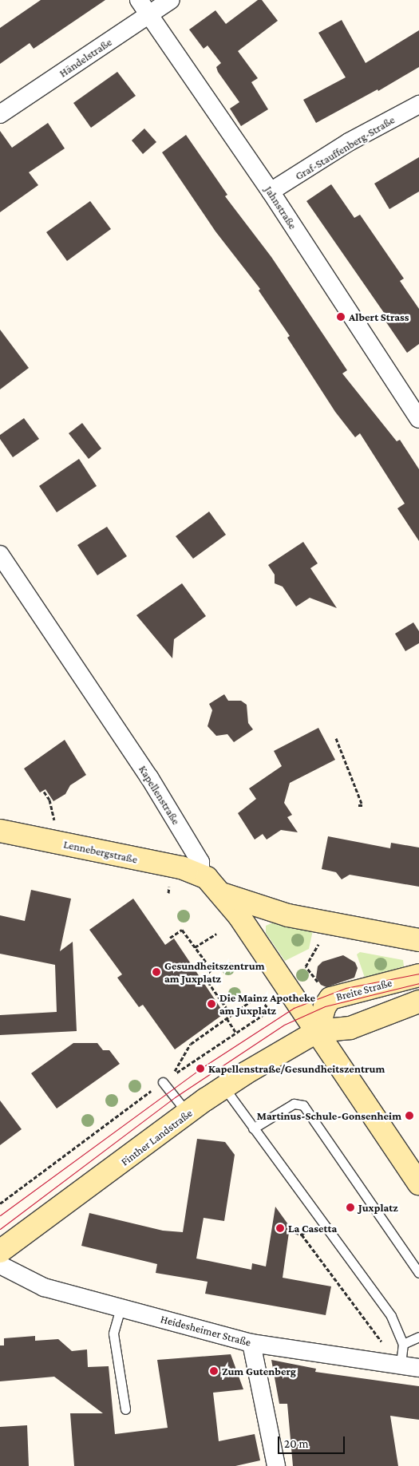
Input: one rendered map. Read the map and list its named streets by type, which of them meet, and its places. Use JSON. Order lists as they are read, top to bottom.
{
  "streets": {
    "main road": ["Lennebergstraße", "Breite Straße", "Finther Landstraße"],
    "street": [
      "Händelstraße",
      "Graf-Stauffenberg-Straße",
      "Jahnstraße",
      "Kapellenstraße",
      "Heidesheimer Straße"
    ]
  },
  "crossings": [
    ["Händelstraße", "Jahnstraße"],
    ["Graf-Stauffenberg-Straße", "Jahnstraße"],
    ["Kapellenstraße", "Lennebergstraße"],
    ["Breite Straße", "Finther Landstraße"]
  ],
  "places": [
    "Albert Strass",
    "Gesundheitszentrum am Juxplatz",
    "Die Mainz Apotheke am Juxplatz",
    "Kapellenstraße/Gesundheitszentrum",
    "Martinus-Schule-Gonsenheim",
    "Juxplatz",
    "La Casetta",
    "Zum Gutenberg"
  ],
  "scale_bar": "20 m"
}
